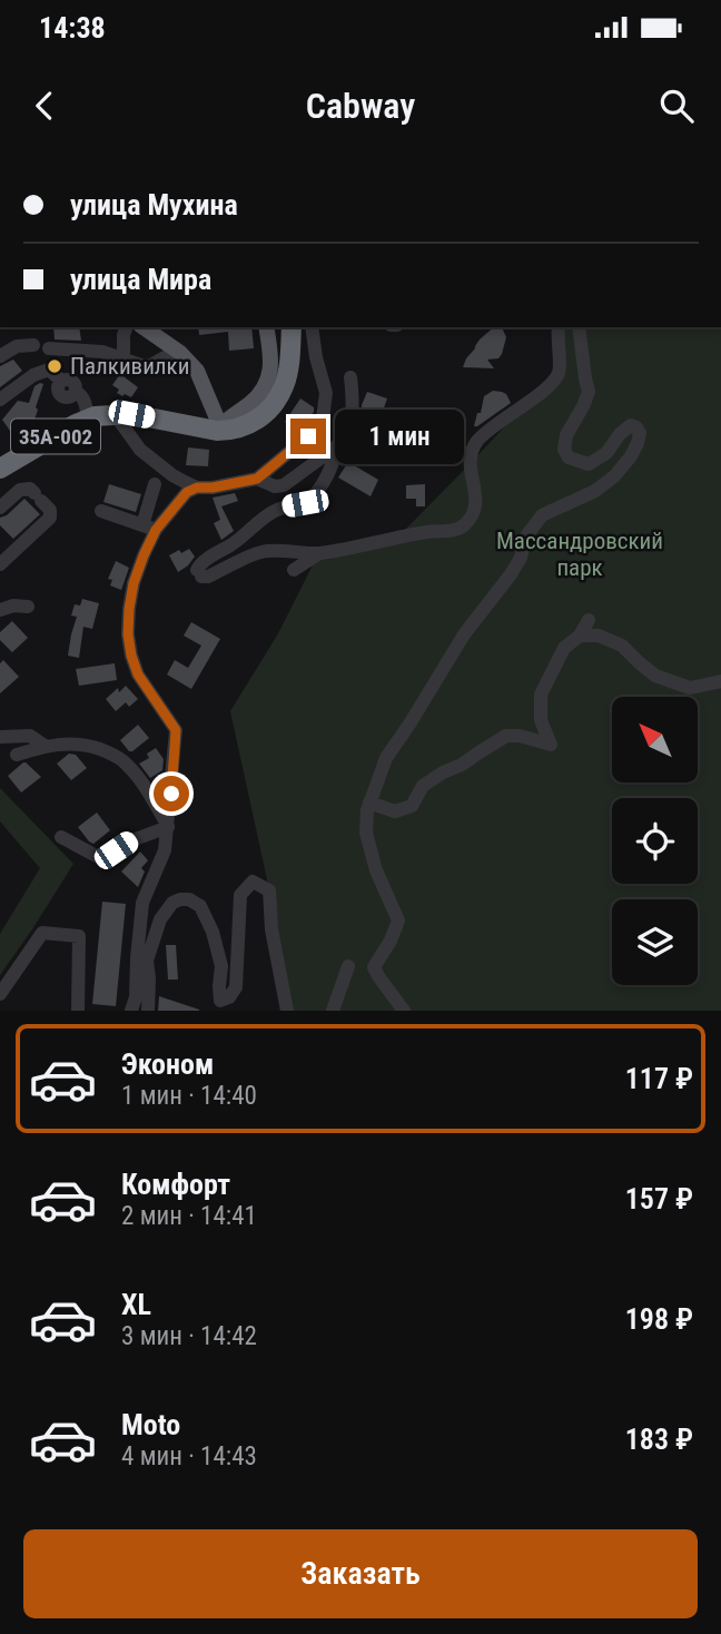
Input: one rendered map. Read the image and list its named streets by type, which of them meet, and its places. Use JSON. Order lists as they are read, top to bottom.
{
  "streets": {
    "highway": ["35А-002"]
  },
  "parks": ["Массандровский парк"],
  "places": ["Палкивилки"],
  "north": "top left",
  "page": {
    "status": "14:38",
    "header": "Cabway",
    "banner": ["улица Мухина", "улица Мира"],
    "bubble": "1 мин",
    "list": [
      {
        "name": "Эконом",
        "note": "1 мин · 14:40",
        "value": "117 ₽"
      },
      {
        "name": "Комфорт",
        "note": "2 мин · 14:41",
        "value": "157 ₽"
      },
      {
        "name": "XL",
        "note": "3 мин · 14:42",
        "value": "198 ₽"
      },
      {
        "name": "Moto",
        "note": "4 мин · 14:43",
        "value": "183 ₽"
      }
    ],
    "buttons": "Заказать"
  }
}
